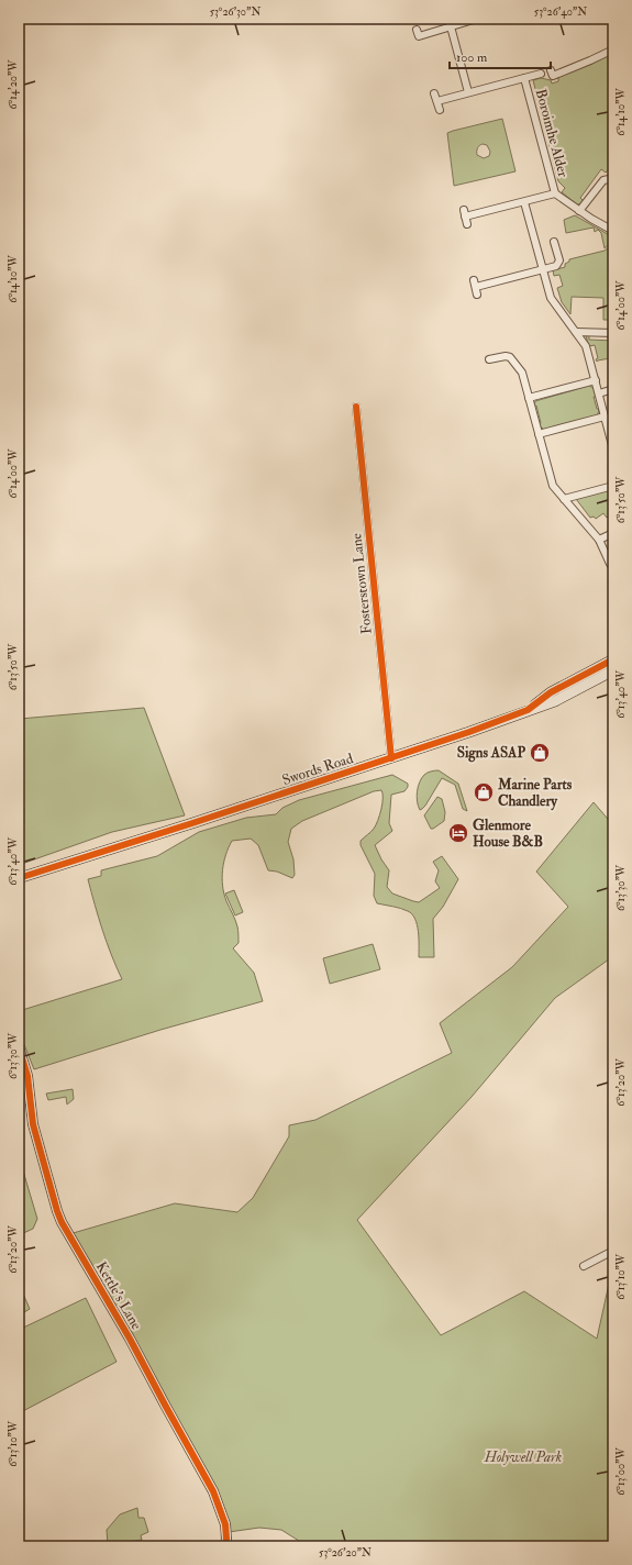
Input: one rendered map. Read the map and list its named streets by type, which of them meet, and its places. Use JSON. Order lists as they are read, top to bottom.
{
  "streets": {
    "main road": ["Swords Road"],
    "street": ["Boroimhe Alder", "Fosterstown Lane", "Kettle's Lane"]
  },
  "crossings": [
    ["Fosterstown Lane", "Swords Road"]
  ],
  "parks": ["Holywell Park"],
  "places": {
    "shop": ["Signs ASAP", "Marine Parts Chandlery"],
    "hotel": ["Glenmore House B&B"]
  },
  "scale_bar": "100 m",
  "coordinates": [
    "53°26'30\"N",
    "53°26'40\"N",
    "6°14'20\"W",
    "6°14'10\"W",
    "6°14'00\"W",
    "6°13'50\"W",
    "6°13'40\"W",
    "6°13'30\"W",
    "6°13'20\"W",
    "6°13'10\"W",
    "6°13'00\"W",
    "53°26'20\"N"
  ]
}
